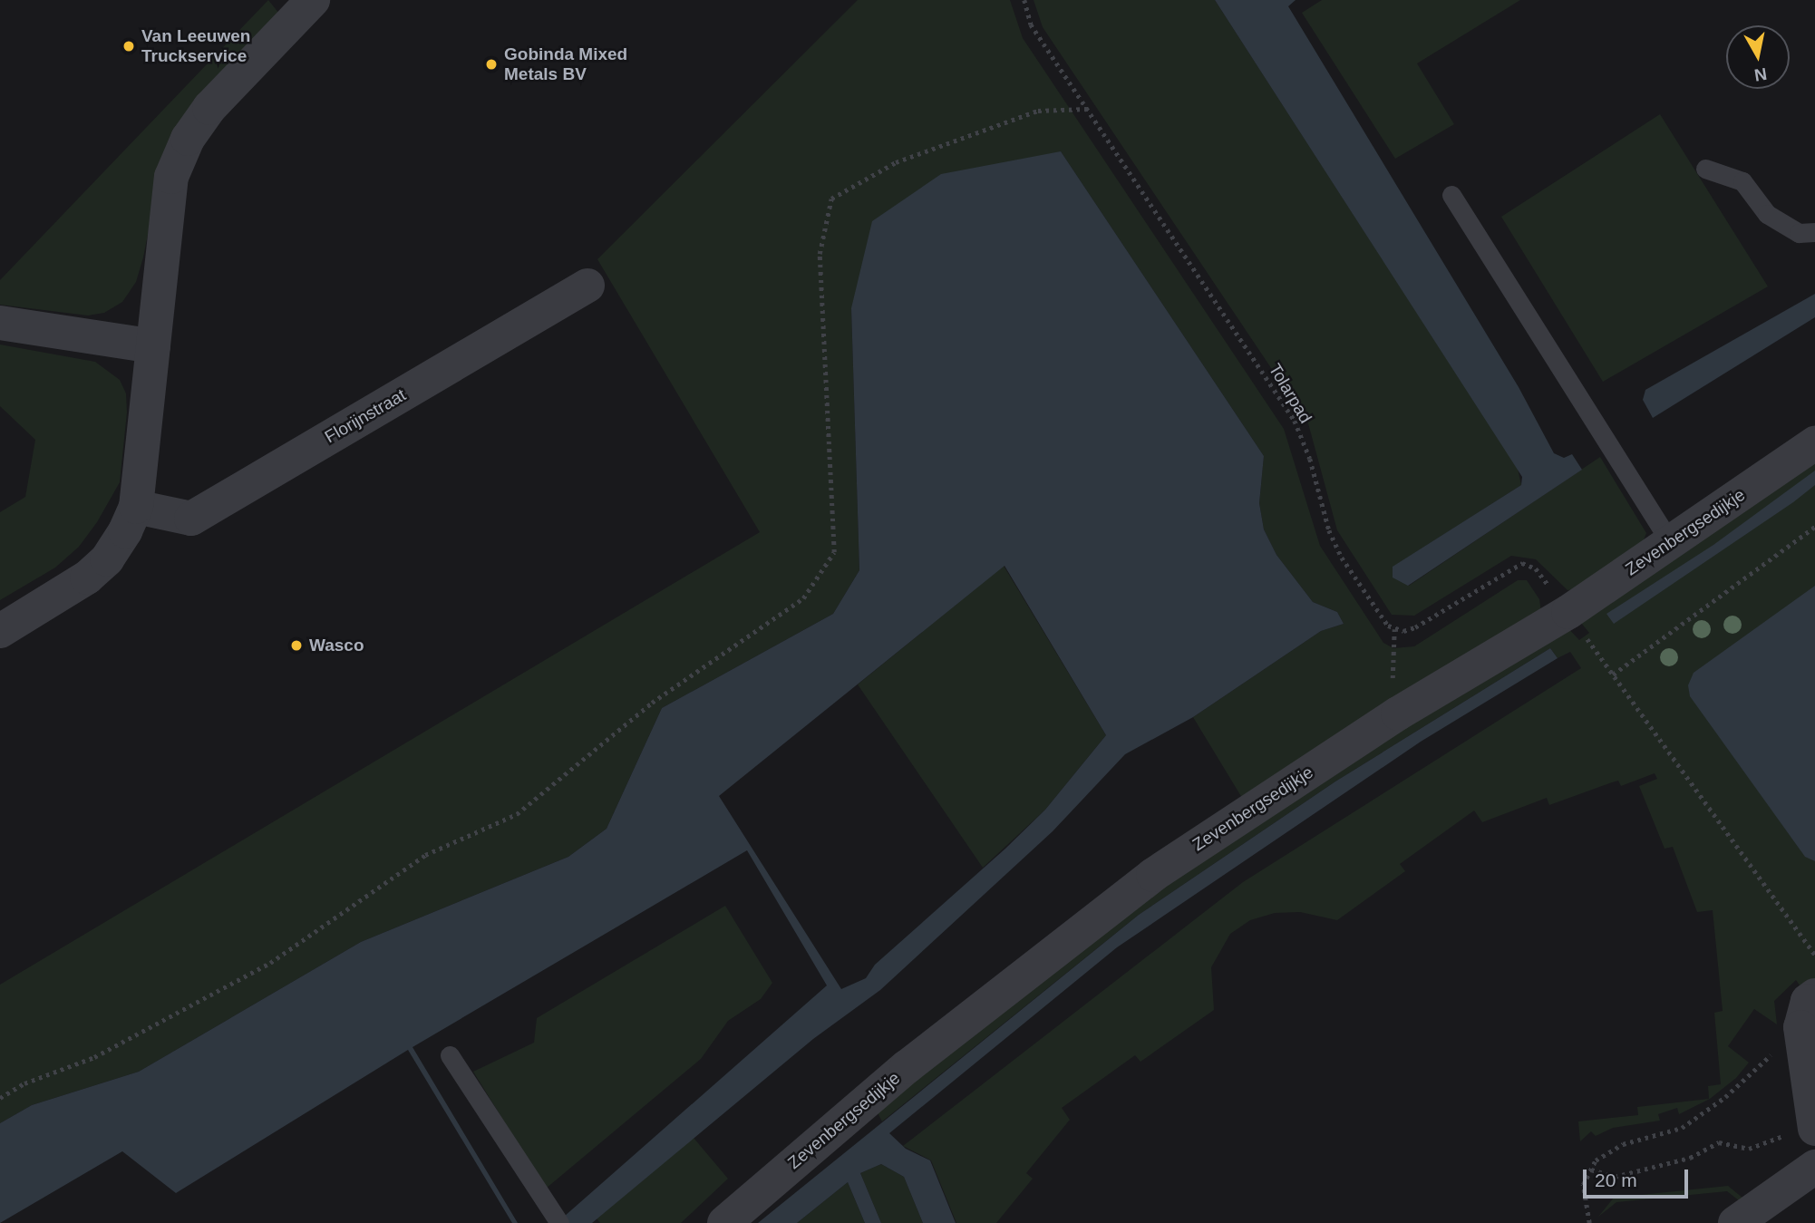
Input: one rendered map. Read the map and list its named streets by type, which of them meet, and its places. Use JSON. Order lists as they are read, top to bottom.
{
  "streets": {
    "street": ["Florijnstraat", "Zevenbergsedijkje"],
    "path": ["Tolarpad"]
  },
  "places": ["Van Leeuwen Truckservice", "Gobinda Mixed Metals BV", "Wasco"],
  "scale_bar": "20 m",
  "north": "bottom"
}
